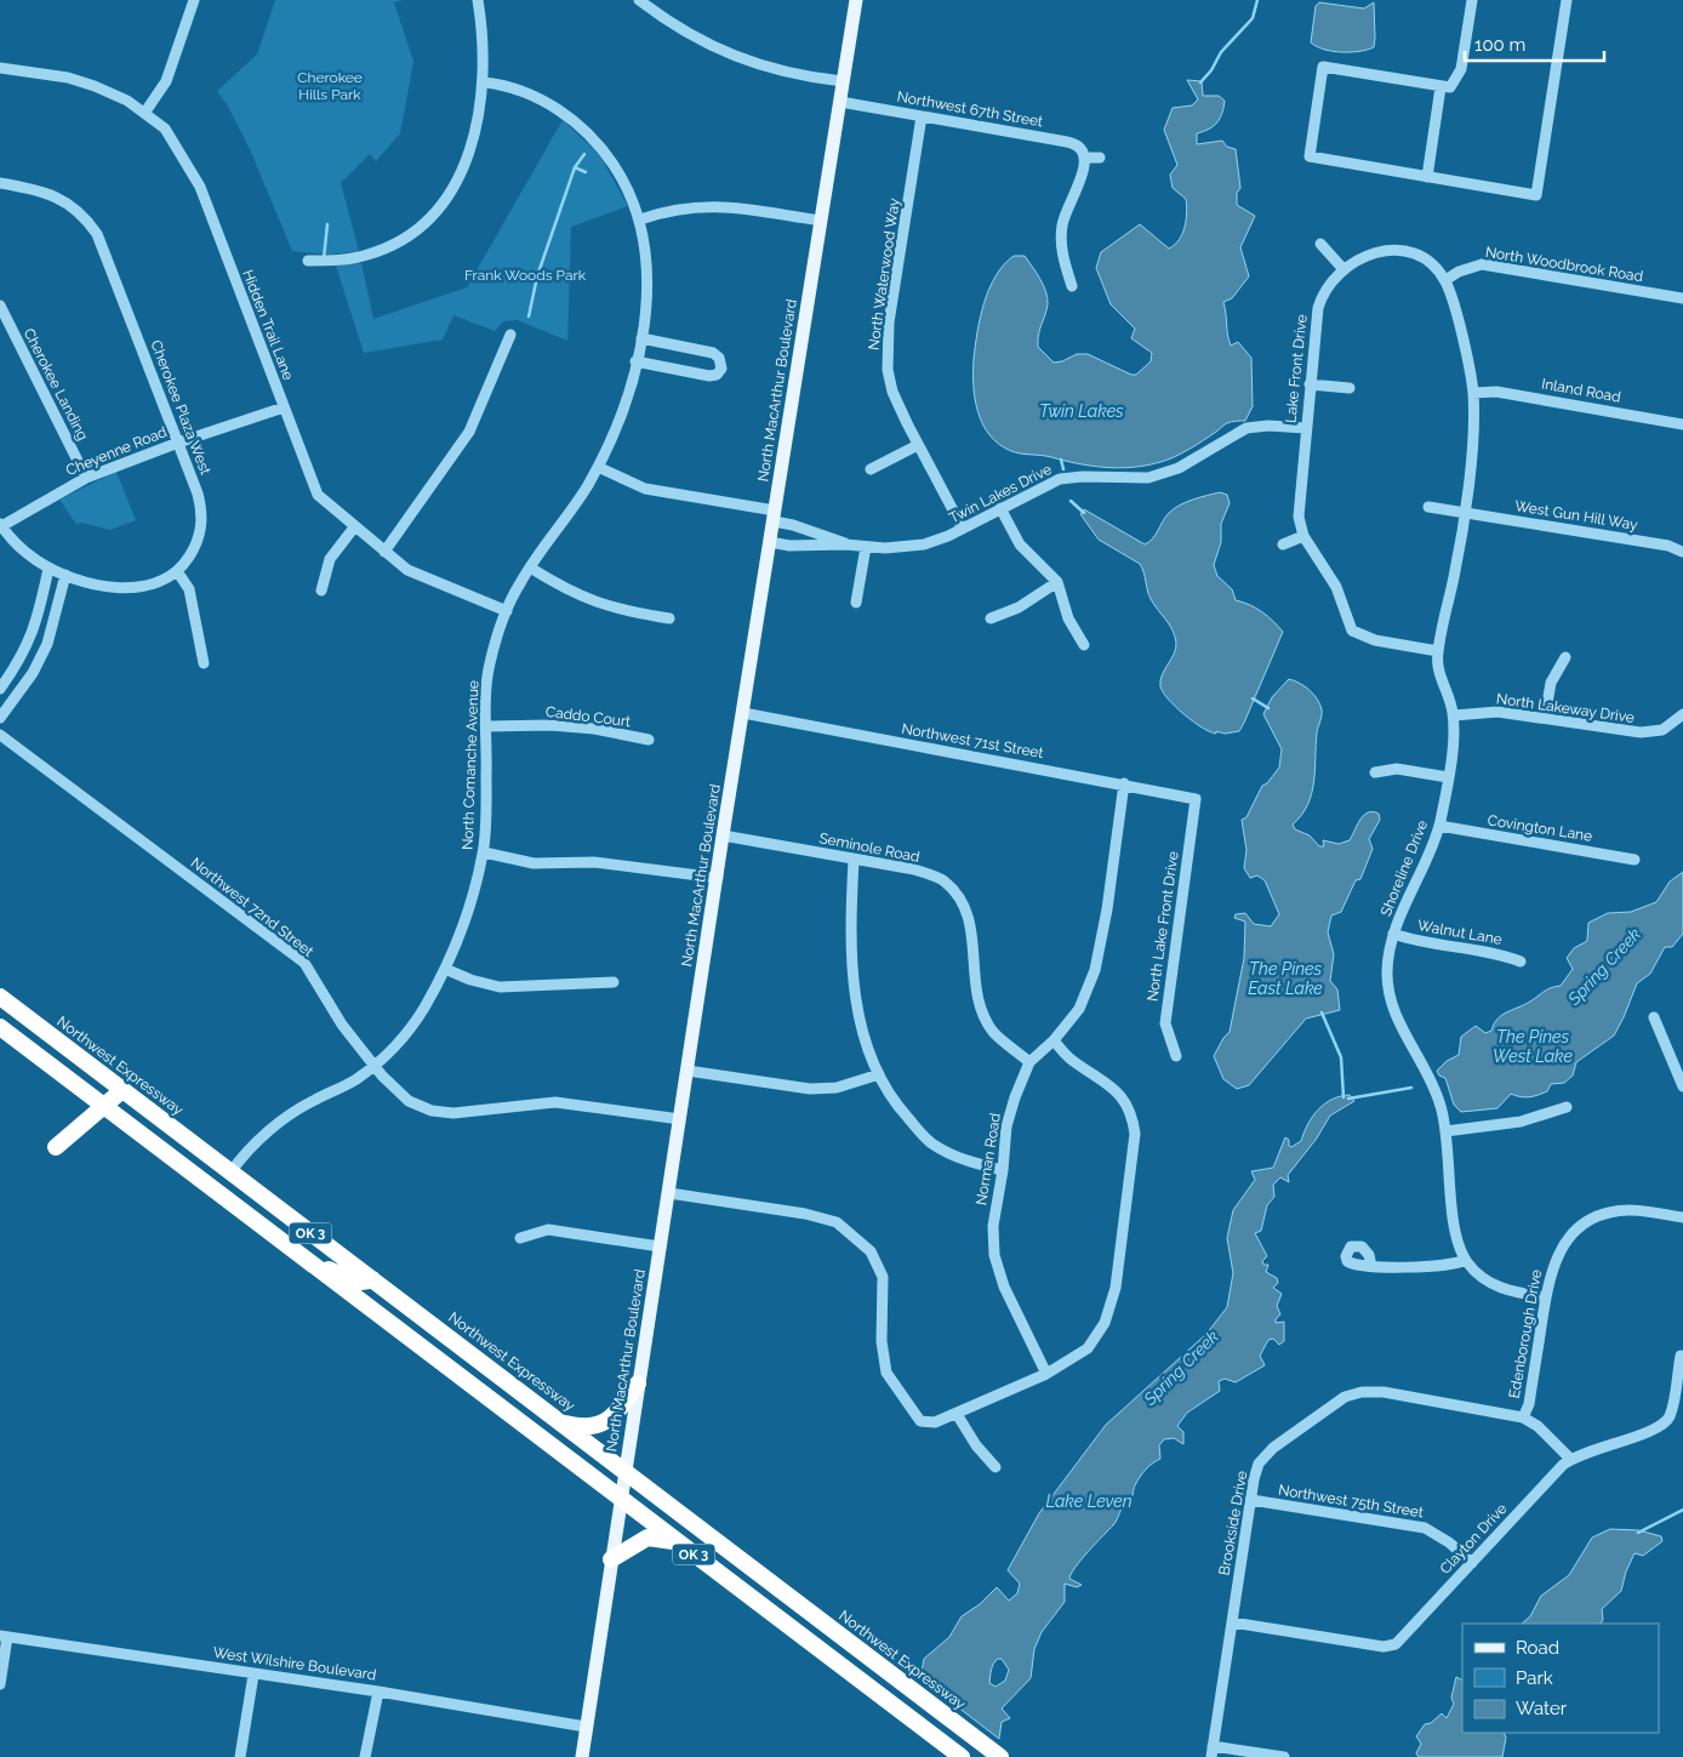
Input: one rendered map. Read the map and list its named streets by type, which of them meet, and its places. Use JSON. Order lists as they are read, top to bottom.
{
  "streets": {
    "highway": ["Northwest Expressway", "OK 3"],
    "main road": ["North MacArthur Boulevard"],
    "street": [
      "Northwest 67th Street",
      "North Woodbrook Road",
      "North Waterwood Way",
      "Hidden Trail Lane",
      "Lake Front Drive",
      "Cherokee Landing",
      "Inland Road",
      "Cherokee Plaza West",
      "Cheyenne Road",
      "Twin Lakes Drive",
      "West Gun Hill Way",
      "North Lakeway Drive",
      "Caddo Court",
      "Northwest 71st Street",
      "North Comanche Avenue",
      "Covington Lane",
      "Seminole Road",
      "Shoreline Drive",
      "Northwest 72nd Street",
      "North Lake Front Drive",
      "Walnut Lane",
      "Norman Road",
      "Edenborough Drive",
      "Northwest 75th Street",
      "Brookside Drive",
      "Clayton Drive",
      "West Wilshire Boulevard"
    ]
  },
  "crossings": [
    ["Northwest 67th Street", "North Waterwood Way"],
    ["Northwest 67th Street", "North MacArthur Boulevard"],
    ["North Woodbrook Road", "Lake Front Drive"],
    ["North Woodbrook Road", "Shoreline Drive"],
    ["North Waterwood Way", "Twin Lakes Drive"],
    ["Hidden Trail Lane", "Cheyenne Road"],
    ["Hidden Trail Lane", "North Comanche Avenue"],
    ["Lake Front Drive", "Twin Lakes Drive"],
    ["Lake Front Drive", "Shoreline Drive"],
    ["Cherokee Landing", "Cheyenne Road"],
    ["North MacArthur Boulevard", "Twin Lakes Drive"],
    ["North MacArthur Boulevard", "Northwest 71st Street"],
    ["North MacArthur Boulevard", "Seminole Road"],
    ["North MacArthur Boulevard", "Northwest 72nd Street"],
    ["North MacArthur Boulevard", "Northwest Expressway"],
    ["North MacArthur Boulevard", "OK 3"],
    ["North MacArthur Boulevard", "West Wilshire Boulevard"],
    ["Inland Road", "Shoreline Drive"],
    ["Cherokee Plaza West", "Cheyenne Road"],
    ["West Gun Hill Way", "Shoreline Drive"],
    ["North Lakeway Drive", "Shoreline Drive"],
    ["Caddo Court", "North Comanche Avenue"],
    ["Northwest 71st Street", "North Lake Front Drive"],
    ["Northwest 71st Street", "Norman Road"],
    ["North Comanche Avenue", "Northwest 72nd Street"],
    ["North Comanche Avenue", "Northwest Expressway"],
    ["Covington Lane", "Shoreline Drive"],
    ["Seminole Road", "Norman Road"],
    ["Shoreline Drive", "Walnut Lane"],
    ["Shoreline Drive", "Edenborough Drive"],
    ["Edenborough Drive", "Brookside Drive"],
    ["Northwest 75th Street", "Brookside Drive"],
    ["Northwest 75th Street", "Clayton Drive"],
    ["Brookside Drive", "Clayton Drive"]
  ],
  "water": [
    "Twin Lakes",
    "Spring Creek",
    "The Pines East Lake",
    "The Pines West Lake",
    "Lake Leven"
  ],
  "parks": ["Cherokee Hills Park", "Frank Woods Park"],
  "legend": ["Road", "Park", "Water"],
  "scale_bar": "100 m"
}
